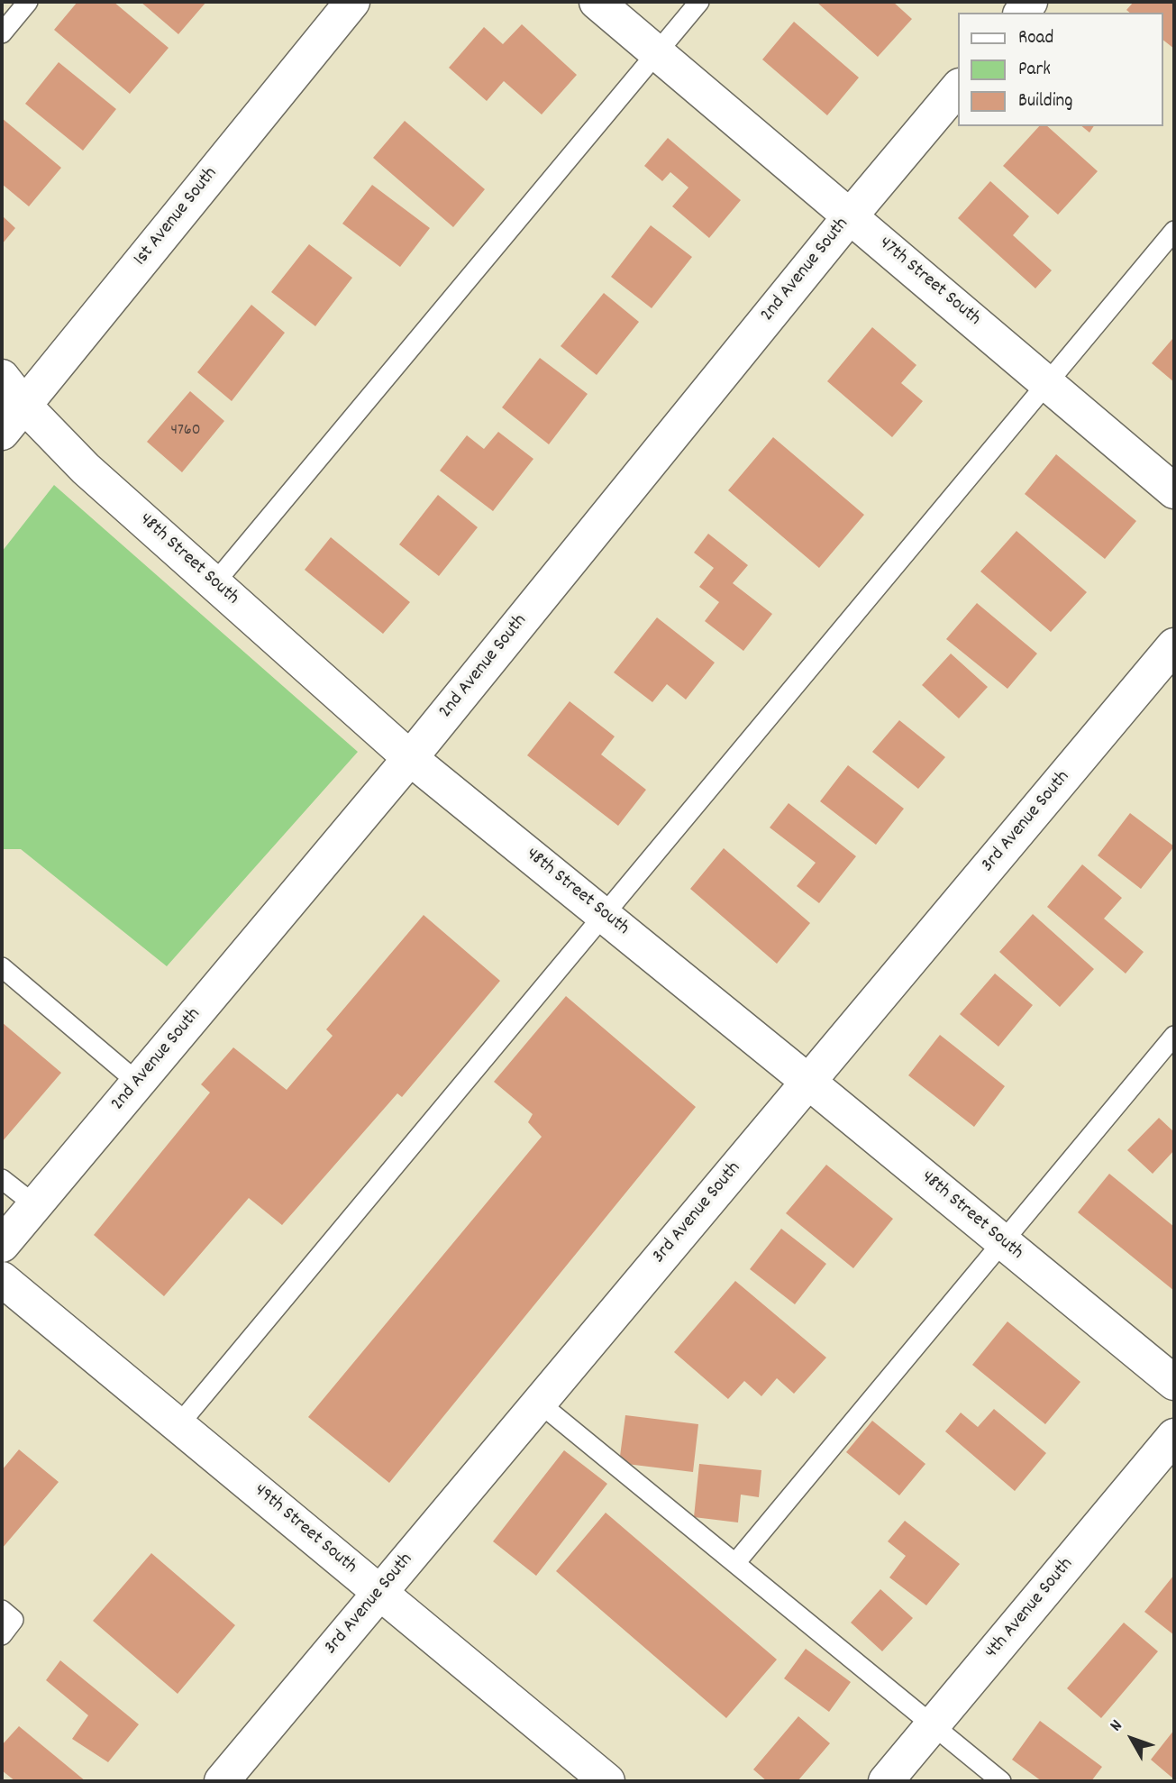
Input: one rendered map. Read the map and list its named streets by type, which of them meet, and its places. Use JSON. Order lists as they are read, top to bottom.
{
  "streets": {
    "street": [
      "1st Avenue South",
      "2nd Avenue South",
      "47th Street South",
      "48th Street South",
      "3rd Avenue South",
      "49th Street South",
      "4th Avenue South"
    ]
  },
  "crossings": [
    ["1st Avenue South", "48th Street South"],
    ["2nd Avenue South", "47th Street South"],
    ["2nd Avenue South", "48th Street South"],
    ["48th Street South", "3rd Avenue South"],
    ["3rd Avenue South", "49th Street South"]
  ],
  "house_numbers": ["4760"],
  "legend": ["Road", "Park", "Building"],
  "north": "top left"
}
